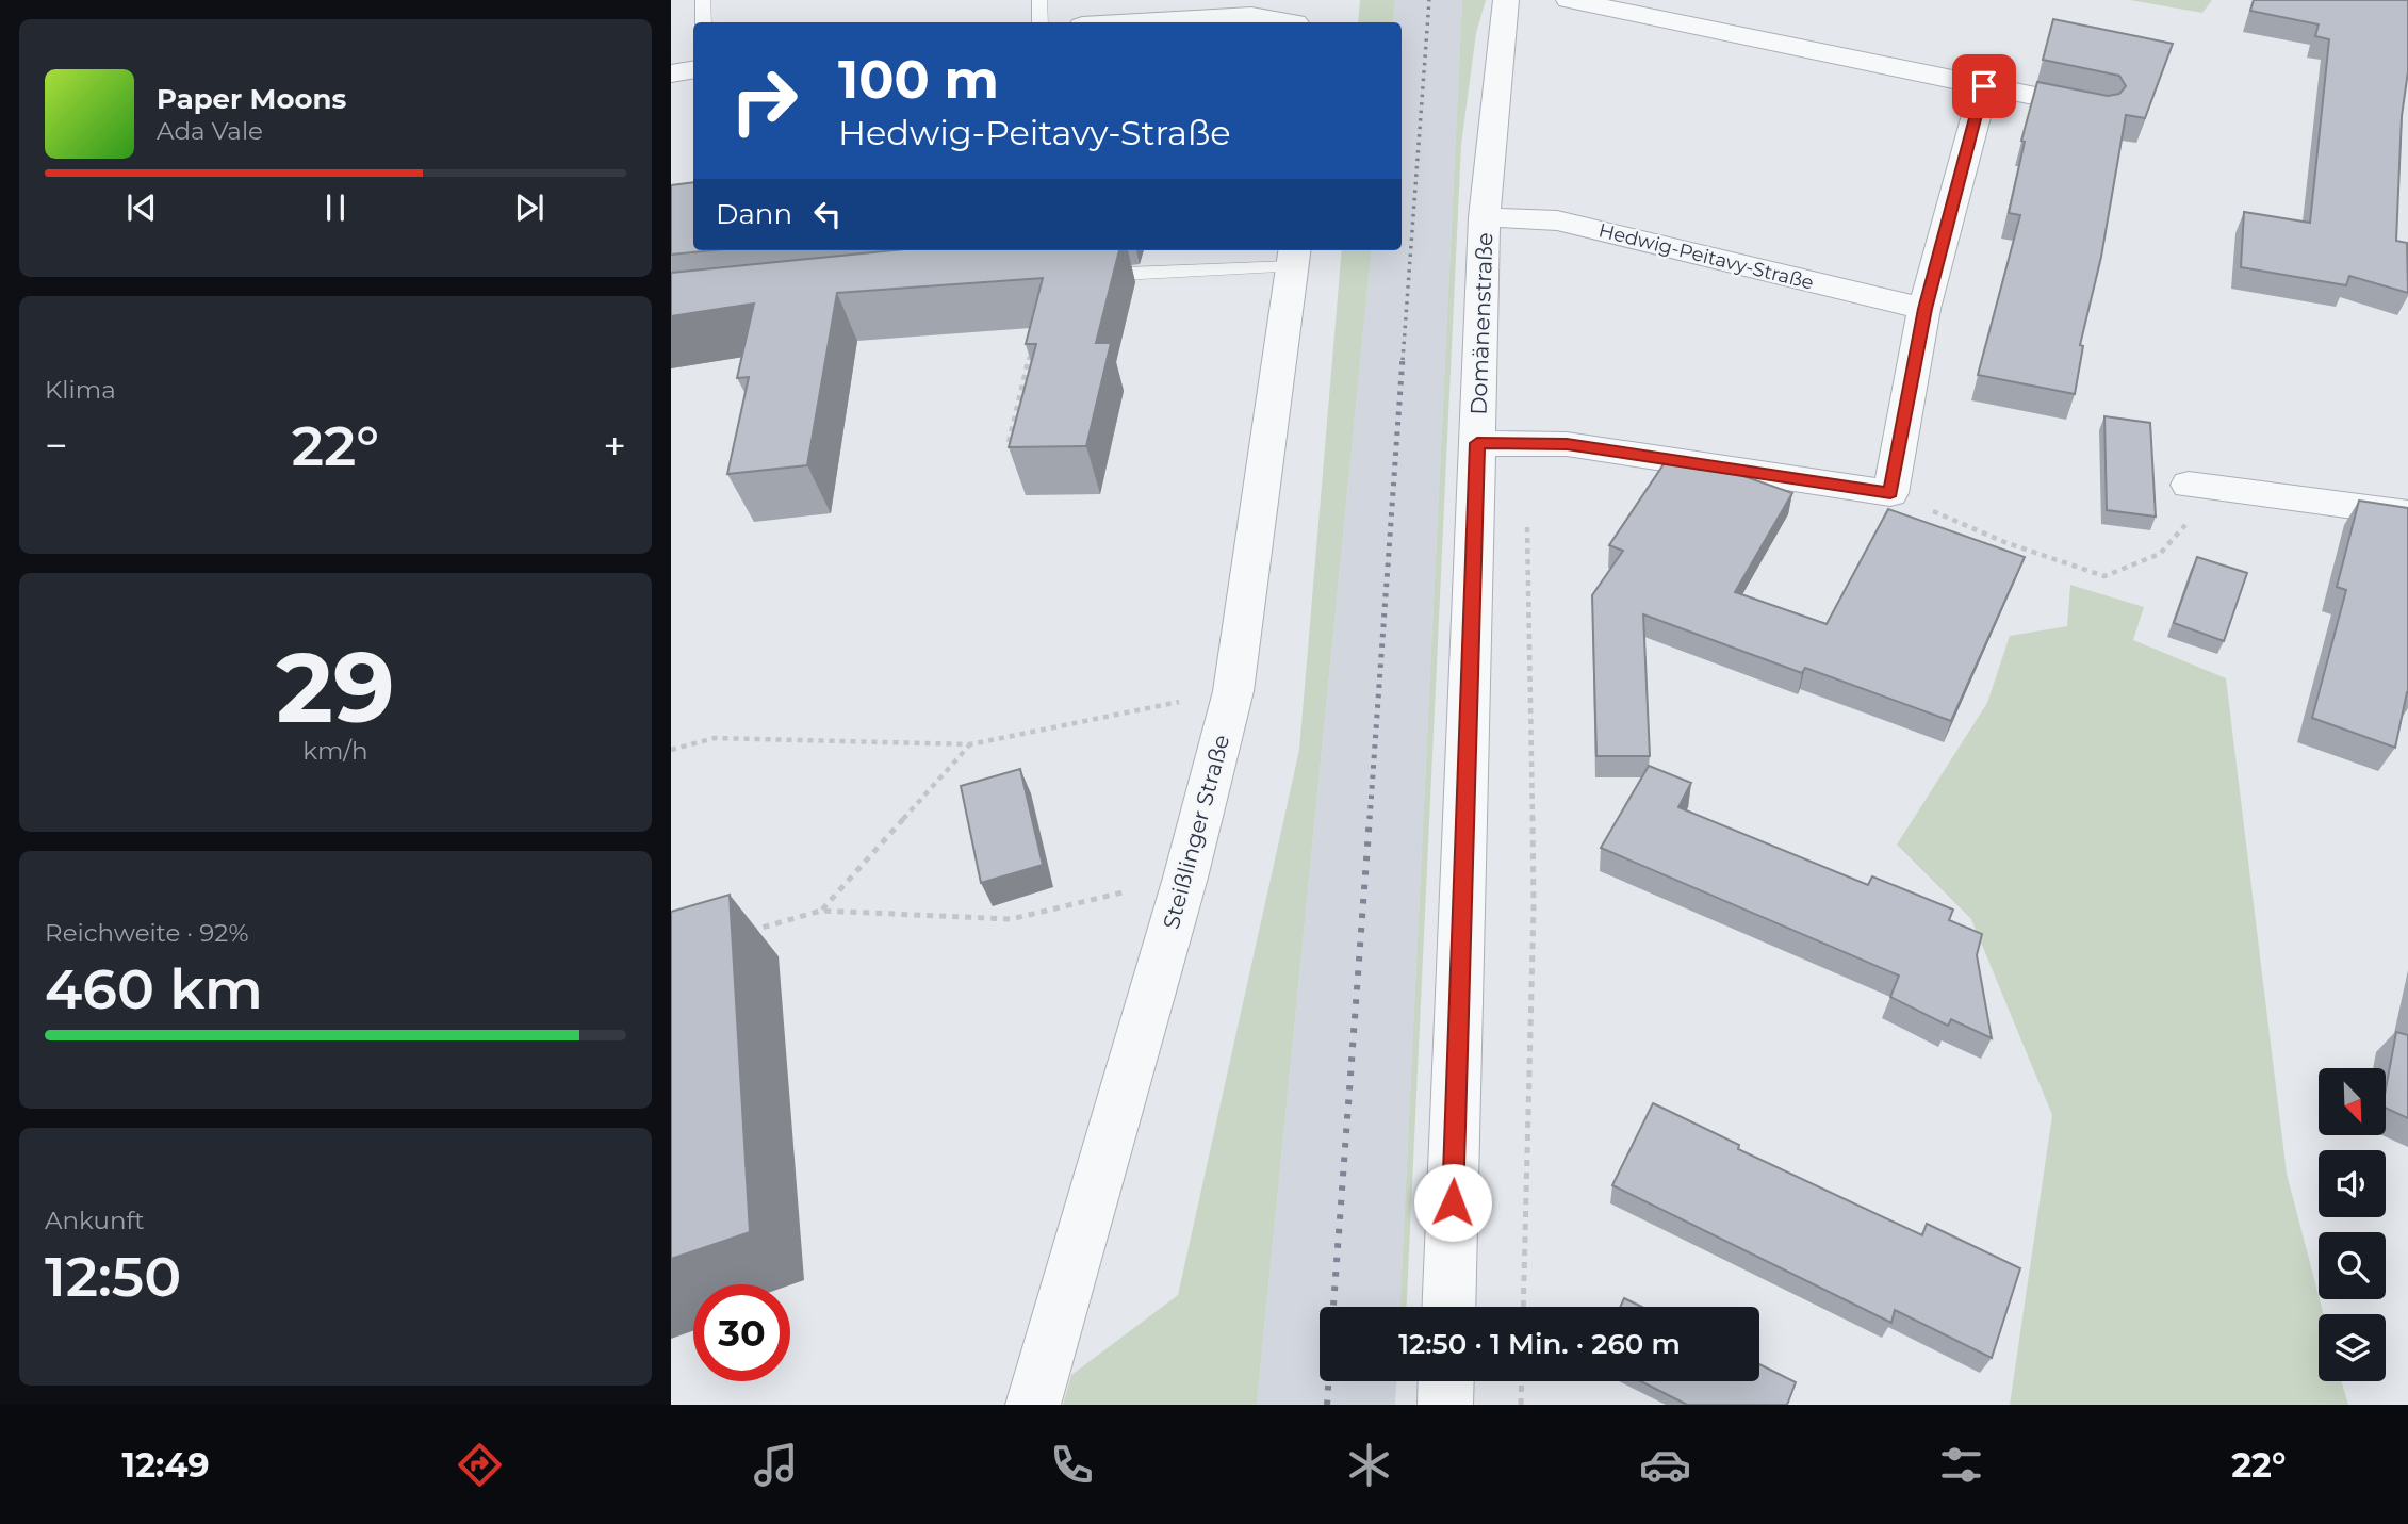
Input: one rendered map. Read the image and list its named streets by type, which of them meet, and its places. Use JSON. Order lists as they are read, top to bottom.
{
  "streets": {
    "street": ["Hedwig-Peitavy-Straße", "Domänenstraße", "Steißlinger Straße"]
  },
  "crossings": [
    ["Hedwig-Peitavy-Straße", "Domänenstraße"]
  ],
  "north": "bottom right",
  "page": {
    "turn": ["100 m", "Hedwig-Peitavy-Straße"],
    "song": ["Paper Moons", "Ada Vale"],
    "then": "Dann",
    "tile": [
      "Klima",
      ["29", "km/h"],
      ["Reichweite · 92%", "460 km"],
      ["Ankunft", "12:50"]
    ],
    "heat": ["−", "22°", "+"],
    "limit": "30",
    "trip": "12:50 · 1 Min. · 260 m",
    "tabs": ["12:49", "22°"]
  }
}
